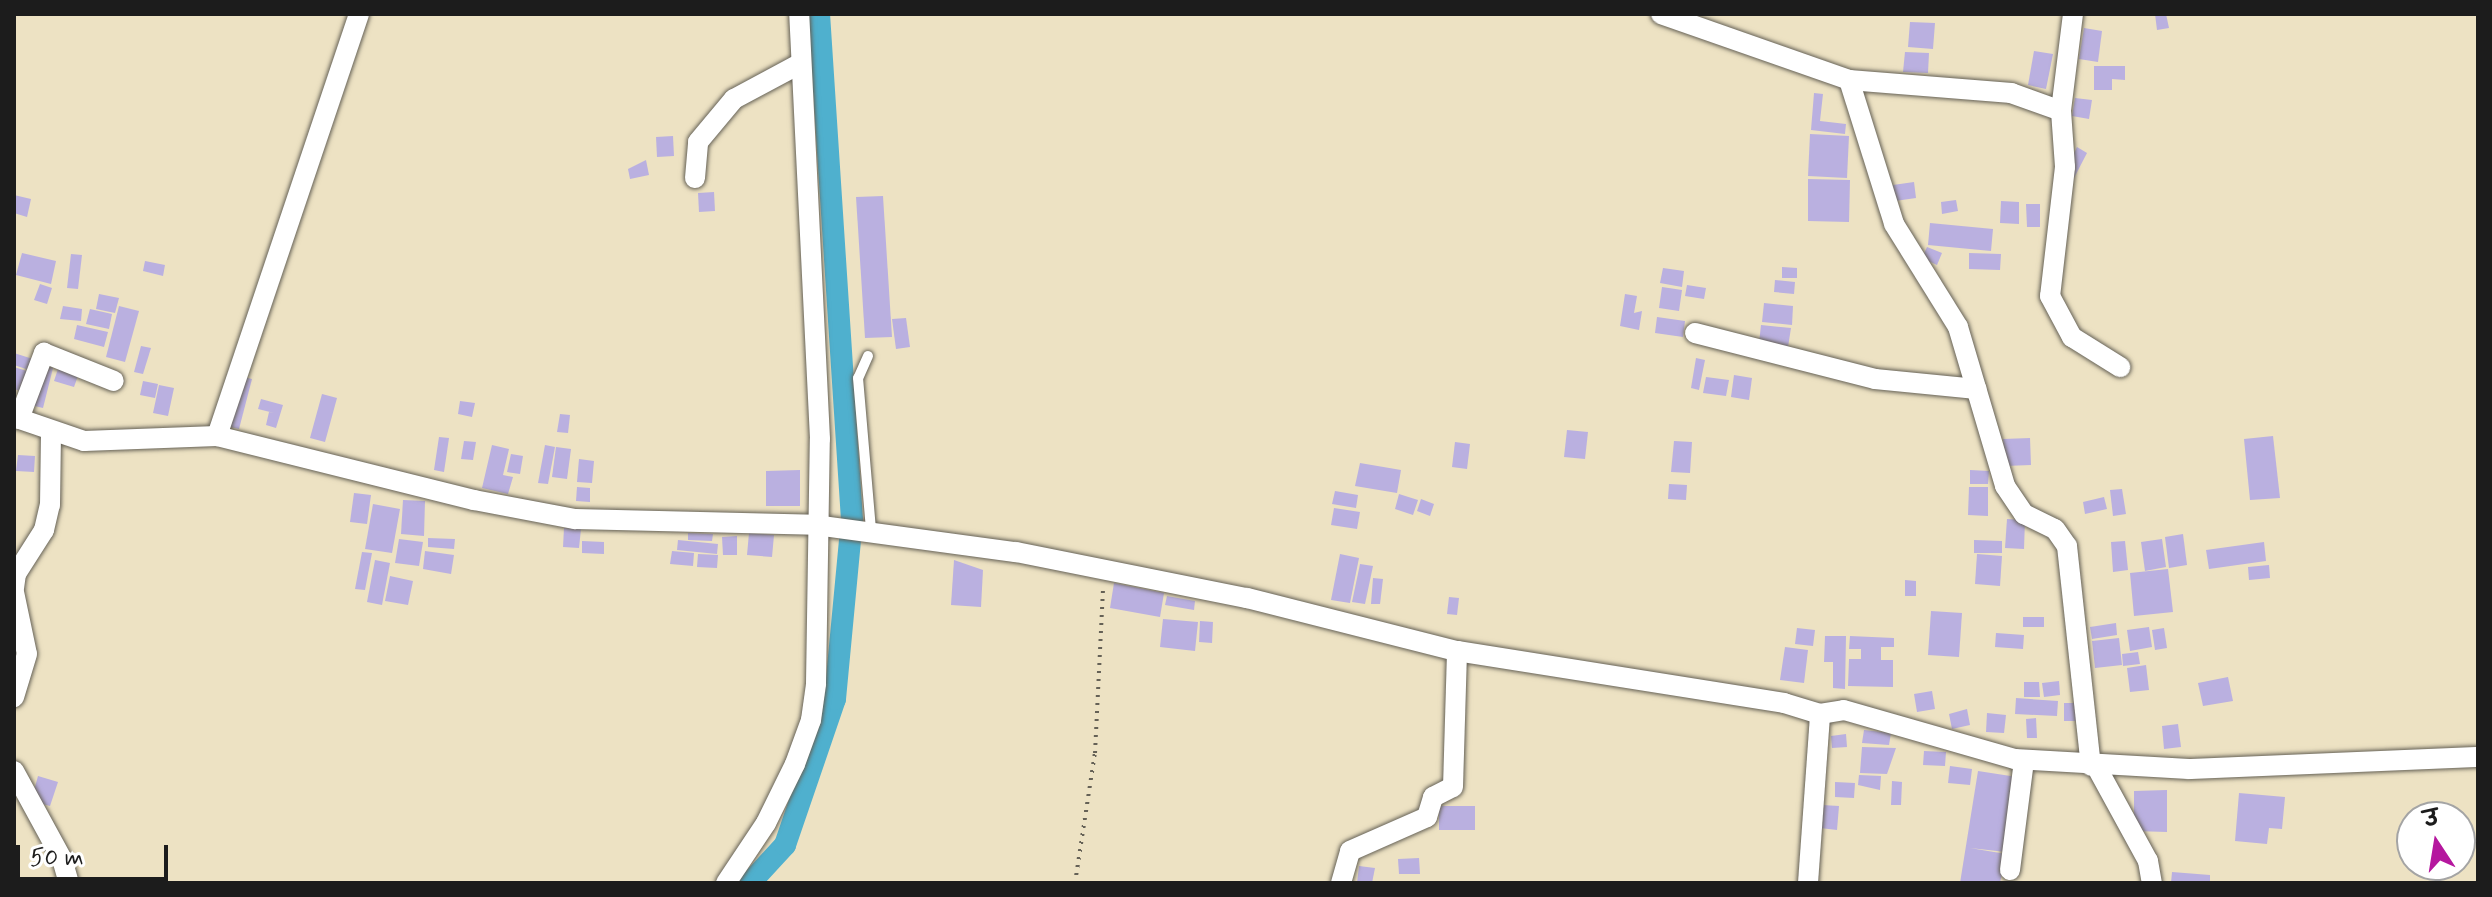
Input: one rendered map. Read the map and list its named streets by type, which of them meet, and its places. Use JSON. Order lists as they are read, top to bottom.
{
  "scale_bar": "50 m",
  "north": "top"
}
